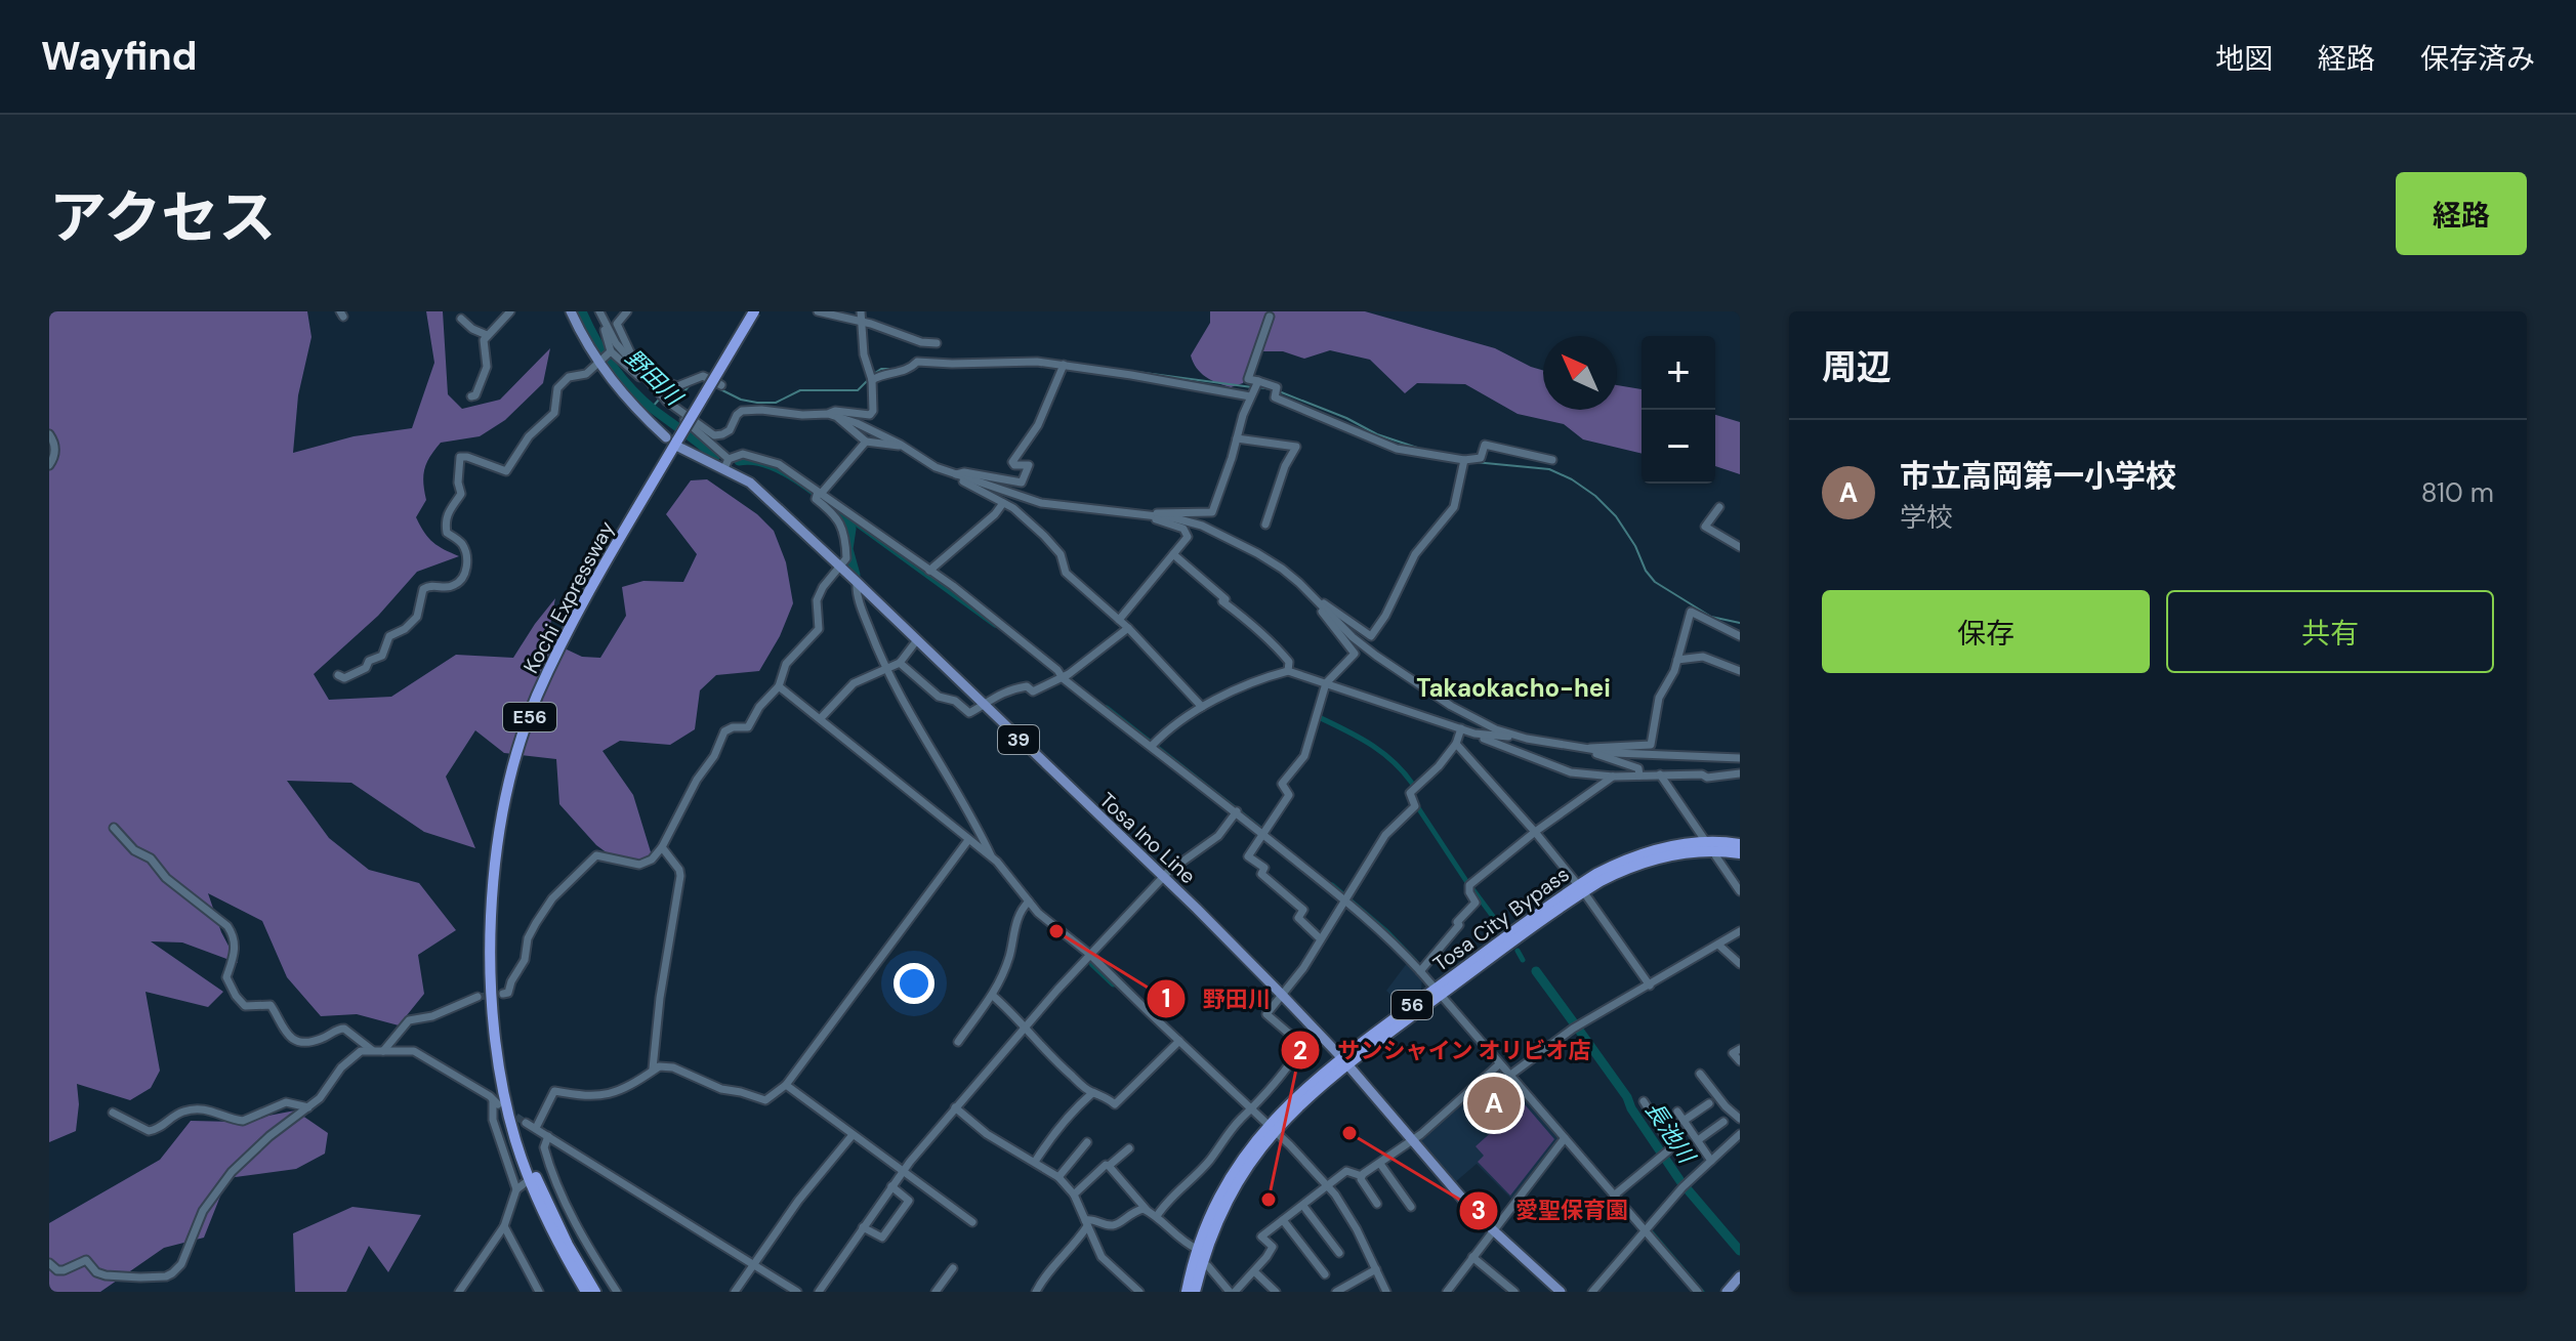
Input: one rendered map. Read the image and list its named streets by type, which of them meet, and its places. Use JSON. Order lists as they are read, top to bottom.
{
  "streets": {
    "highway": [
      "Kochi Expressway",
      "E56",
      "Tosa City Bypass",
      "56"
    ],
    "main road": ["39", "Tosa Ino Line"]
  },
  "crossings": [
    ["Kochi Expressway", "Tosa Ino Line"],
    ["Tosa Ino Line", "Tosa City Bypass"]
  ],
  "districts": ["Takaokacho-hei"],
  "water": ["野田川", "長池川"],
  "places": ["野田川", "愛聖保育園", "サンシャイン オリビオ店"],
  "north": "top left",
  "page": {
    "header": "Wayfind",
    "nav": ["地図", "経路", "保存済み"],
    "title": "アクセス",
    "buttons": [
      "経路",
      ["保存", "共有"]
    ],
    "heading": "周辺",
    "map_buttons": ["+", "−"],
    "list": [
      {
        "mark": "A",
        "name": "市立高岡第一小学校",
        "note": "学校",
        "value": "810 m"
      }
    ],
    "pins": "A"
  }
}
